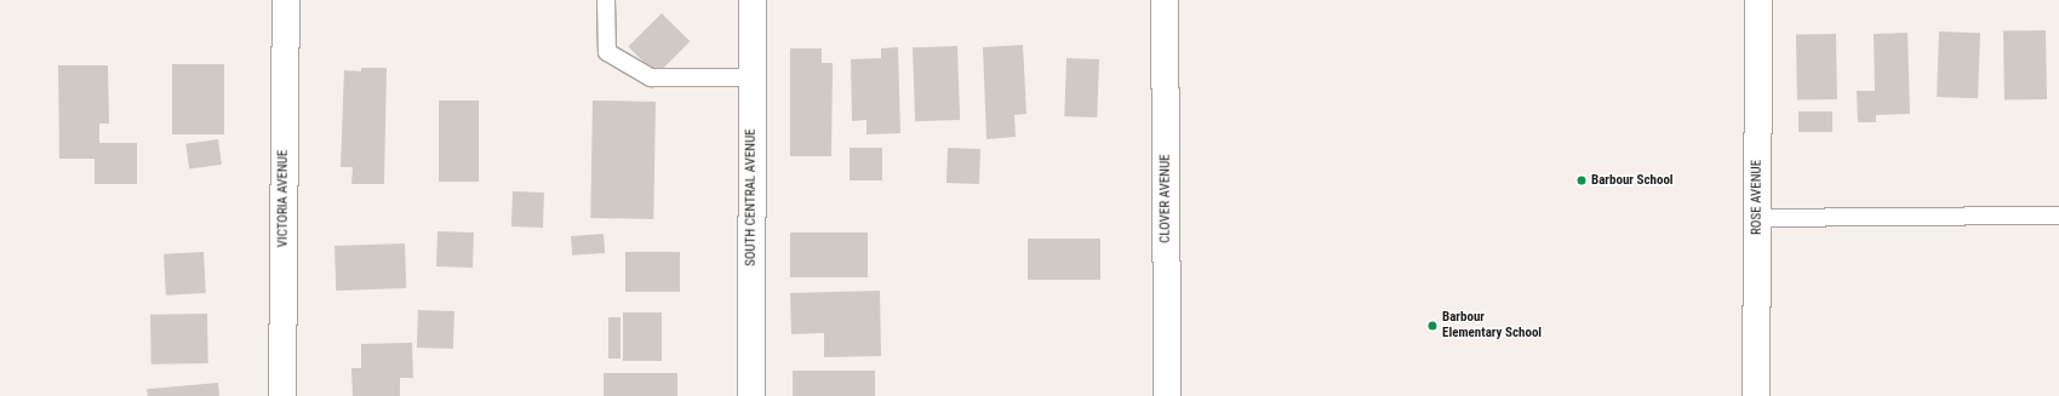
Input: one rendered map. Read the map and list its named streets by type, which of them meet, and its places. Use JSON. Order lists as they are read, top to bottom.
{
  "streets": {
    "street": [
      "SOUTH CENTRAL AVENUE",
      "ROSE AVENUE",
      "VICTORIA AVENUE",
      "CLOVER AVENUE"
    ]
  },
  "places": ["Barbour School", "Barbour Elementary School"]
}
